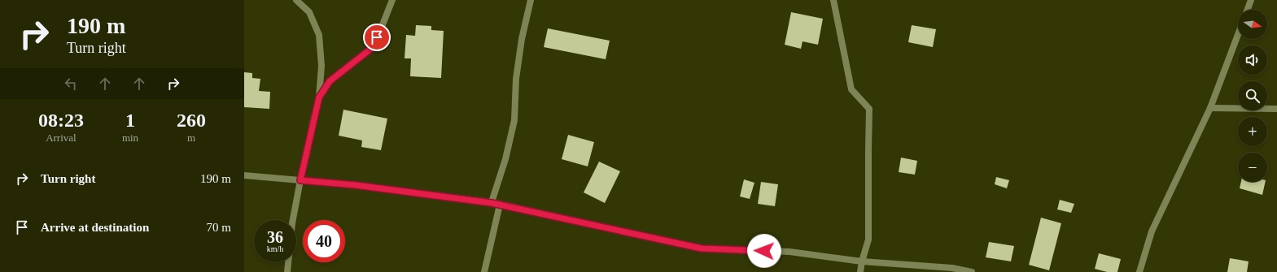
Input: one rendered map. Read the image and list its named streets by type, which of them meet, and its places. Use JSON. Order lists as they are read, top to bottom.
{
  "north": "right",
  "page": {
    "turn": ["190 m", "Turn right"],
    "map_buttons": ["+", "−"],
    "eta": [
      "08:23",
      "Arrival",
      "1",
      "min",
      "260",
      "m"
    ],
    "list": [
      {
        "name": "Turn right",
        "value": "190 m"
      },
      {
        "name": "Arrive at destination",
        "value": "70 m"
      }
    ],
    "speed": "36 km/h",
    "limit": "40"
  }
}
